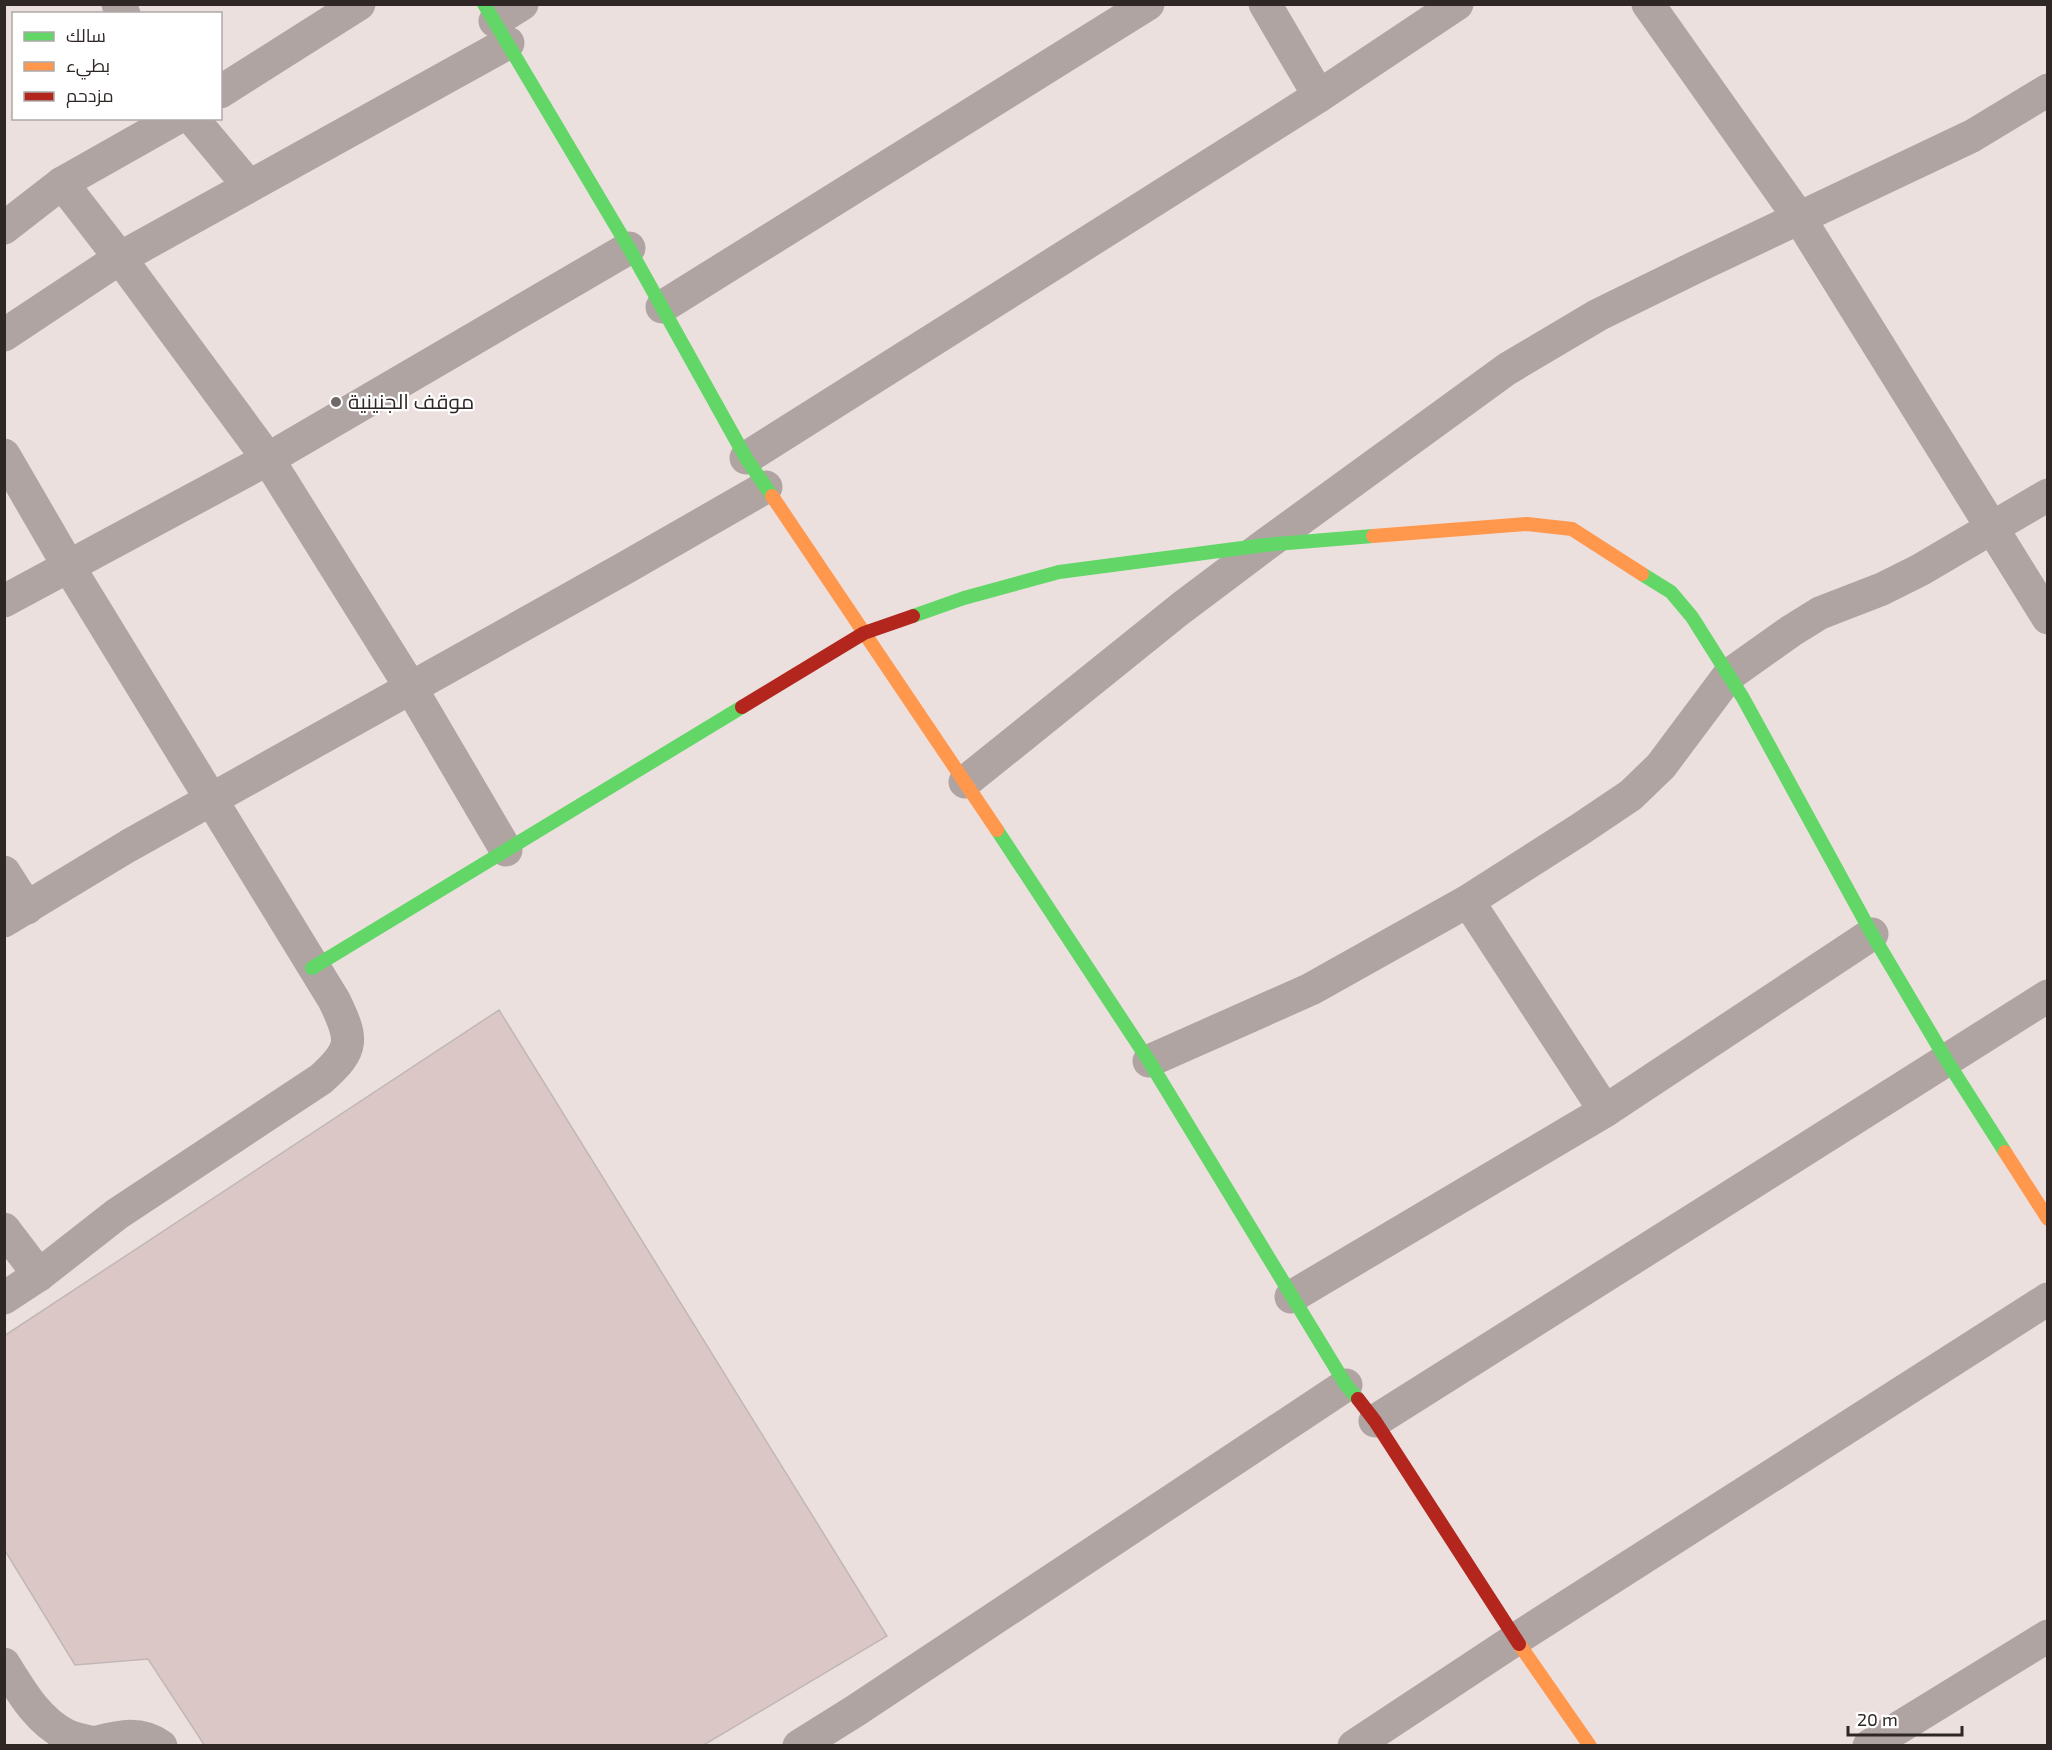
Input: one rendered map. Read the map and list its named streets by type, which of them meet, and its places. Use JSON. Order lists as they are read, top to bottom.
{
  "places": ["موقف الجنينية"],
  "legend": ["سالك", "بطيء", "مزدحم"],
  "scale_bar": "20 m"
}
